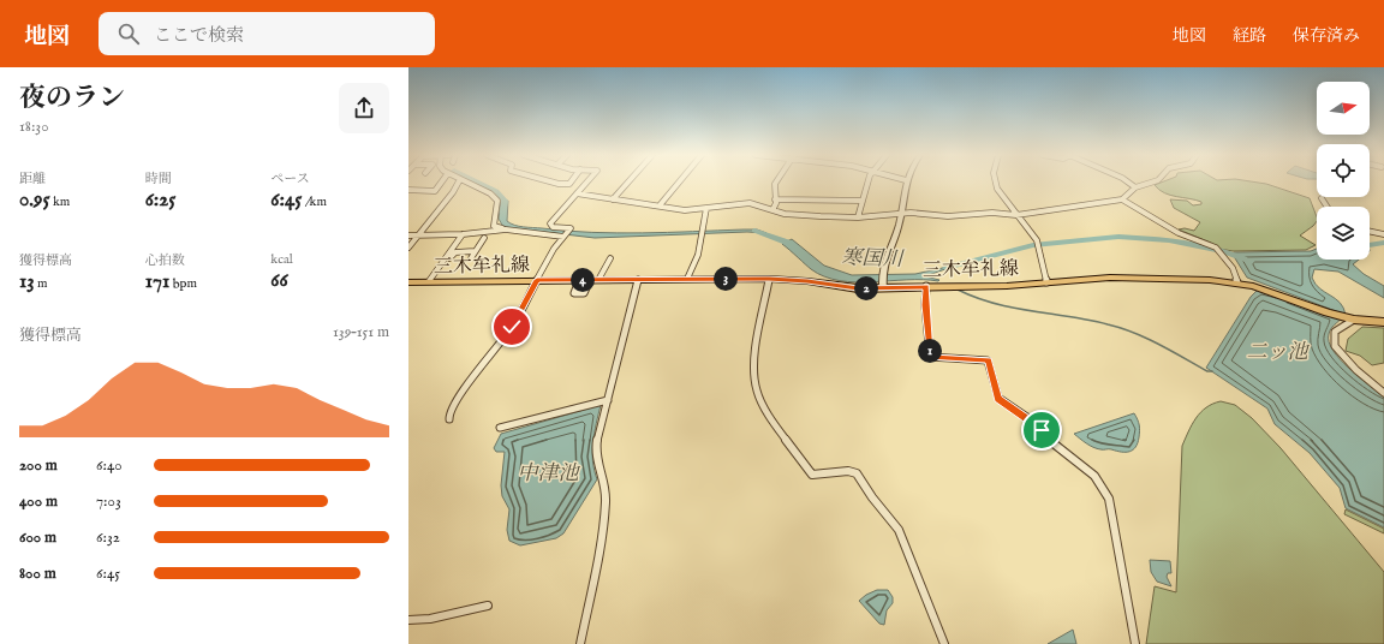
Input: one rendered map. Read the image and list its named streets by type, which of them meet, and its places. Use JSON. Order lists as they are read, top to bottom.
{
  "streets": {
    "main road": ["三木牟礼線"]
  },
  "water": ["寒国川", "二ッ池", "中津池"],
  "north": "right",
  "page": {
    "header": "地図",
    "search": "ここで検索",
    "nav": ["地図", "経路", "保存済み"],
    "heading": ["夜のラン", "18:30"],
    "stats": [
      ["距離", "0.95 km"],
      ["時間", "6:25"],
      ["ペース", "6:45 /km"],
      ["獲得標高", "13 m"],
      ["心拍数", "171 bpm"],
      ["kcal", "66"]
    ],
    "pins": [
      "3",
      "4",
      "2",
      "1"
    ],
    "chart": ["獲得標高", "139–151 m"],
    "list": [
      {
        "name": "200 m",
        "note": "6:40"
      },
      {
        "name": "400 m",
        "note": "7:03"
      },
      {
        "name": "600 m",
        "note": "6:32"
      },
      {
        "name": "800 m",
        "note": "6:45"
      }
    ]
  }
}
